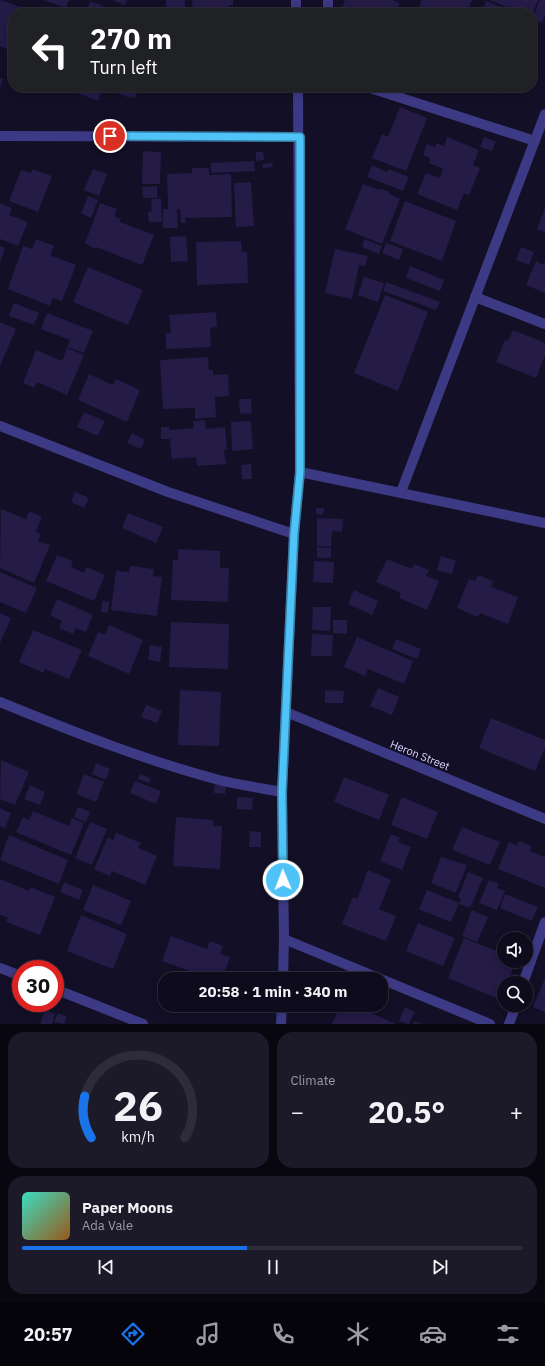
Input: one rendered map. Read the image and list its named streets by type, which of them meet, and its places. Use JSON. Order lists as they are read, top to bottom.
{
  "streets": {
    "street": ["Heron Street"]
  },
  "page": {
    "turn": ["270 m", "Turn left"],
    "limit": "30",
    "trip": "20:58 · 1 min · 340 m",
    "tile": "Climate",
    "heat": ["−", "20.5°", "+"],
    "song": ["Paper Moons", "Ada Vale"],
    "tabs": "20:57",
    "gauge": ["26", "km/h"]
  }
}
